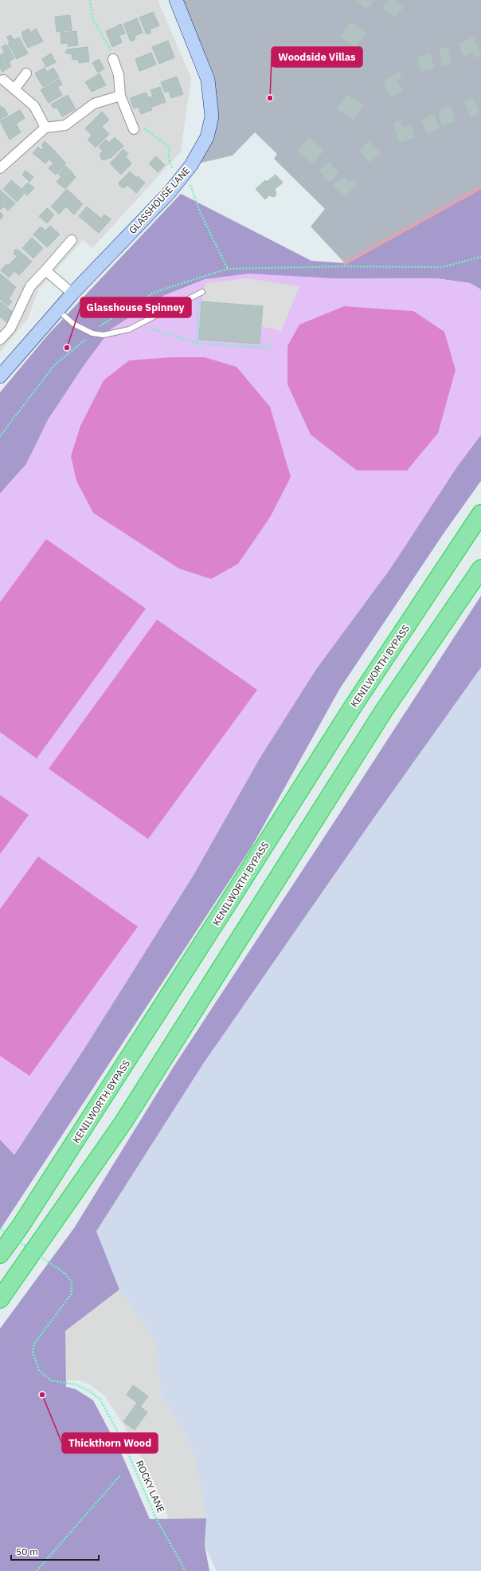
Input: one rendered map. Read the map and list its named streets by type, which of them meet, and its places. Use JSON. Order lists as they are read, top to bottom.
{
  "streets": {
    "highway": ["KENILWORTH BYPASS"],
    "street": ["GLASSHOUSE LANE"],
    "path": ["ROCKY LANE"]
  },
  "places": ["Woodside Villas", "Glasshouse Spinney", "Thickthorn Wood"],
  "scale_bar": "50 m"
}
